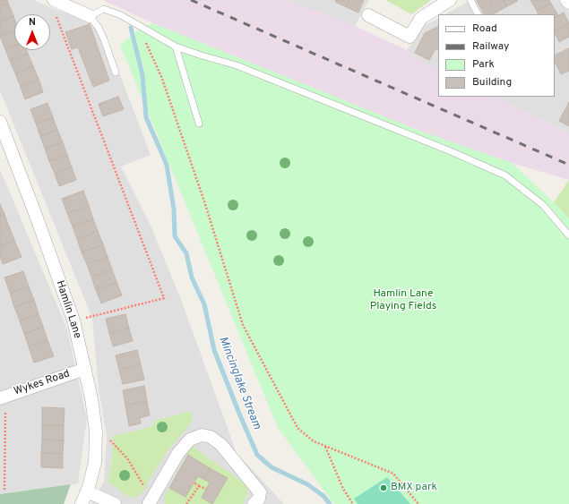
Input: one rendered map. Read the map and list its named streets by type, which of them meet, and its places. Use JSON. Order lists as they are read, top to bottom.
{
  "streets": {
    "street": ["Hamlin Lane", "Wykes Road"]
  },
  "crossings": [
    ["Hamlin Lane", "Wykes Road"]
  ],
  "water": ["Mincinglake Stream"],
  "parks": ["Hamlin Lane Playing Fields"],
  "places": ["BMX park"],
  "legend": [
    "Road",
    "Railway",
    "Park",
    "Building"
  ],
  "north": "top"
}
